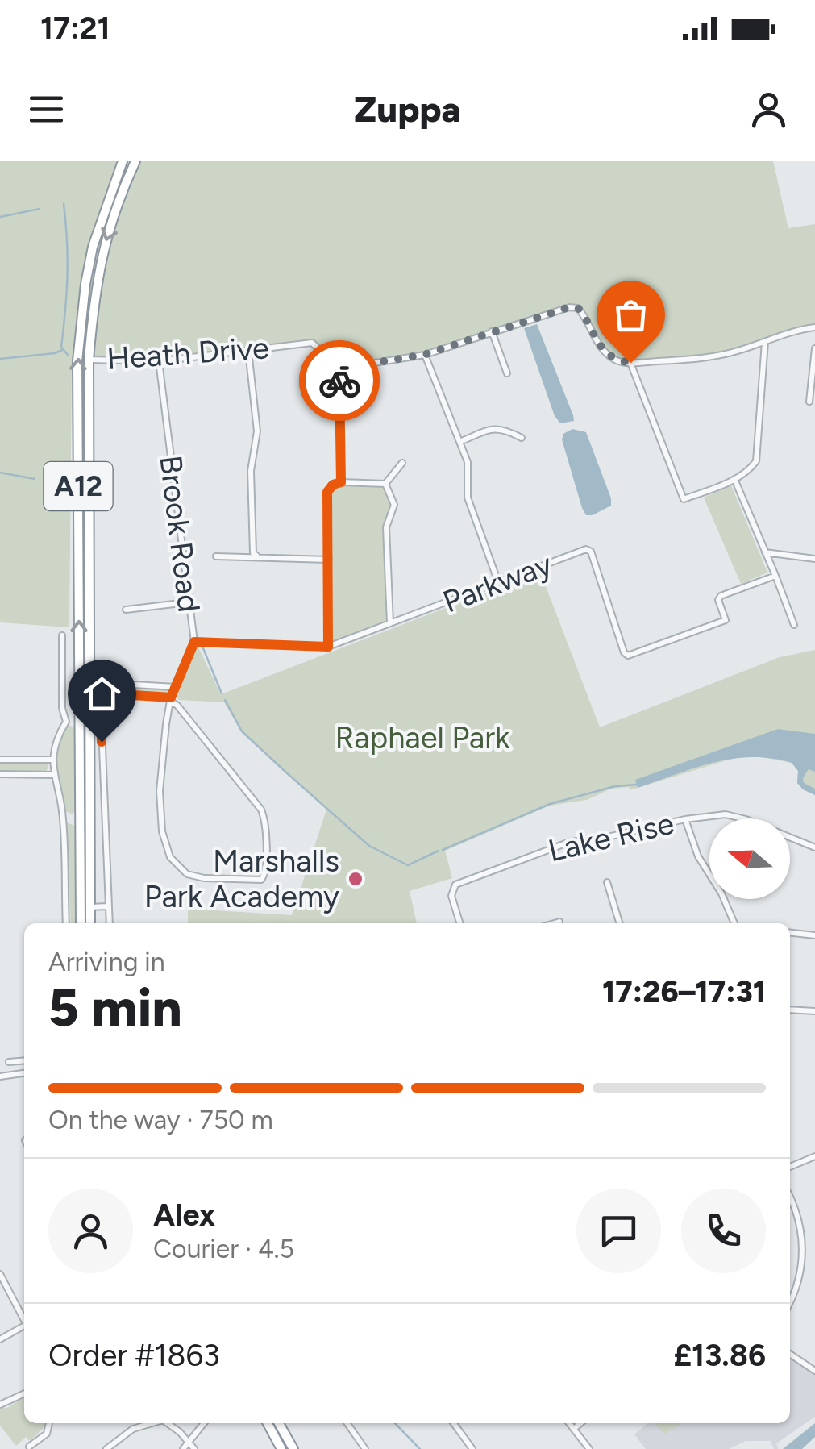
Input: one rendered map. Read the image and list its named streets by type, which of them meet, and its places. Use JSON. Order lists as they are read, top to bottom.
{
  "streets": {
    "highway": ["A12"],
    "street": [
      "Heath Drive",
      "Brook Road",
      "Parkway",
      "Lake Rise"
    ]
  },
  "crossings": [
    ["Heath Drive", "A12"],
    ["Heath Drive", "Brook Road"],
    ["Brook Road", "Parkway"]
  ],
  "parks": ["Raphael Park"],
  "places": ["Marshalls Park Academy"],
  "north": "left",
  "page": {
    "status": "17:21",
    "header": "Zuppa",
    "heading": ["5 min", "Arriving in", "17:26–17:31"],
    "panel": [
      "Alex",
      "Courier · 4.5",
      "Order #1863",
      "£13.86"
    ],
    "bar": "On the way · 750 m"
  }
}
